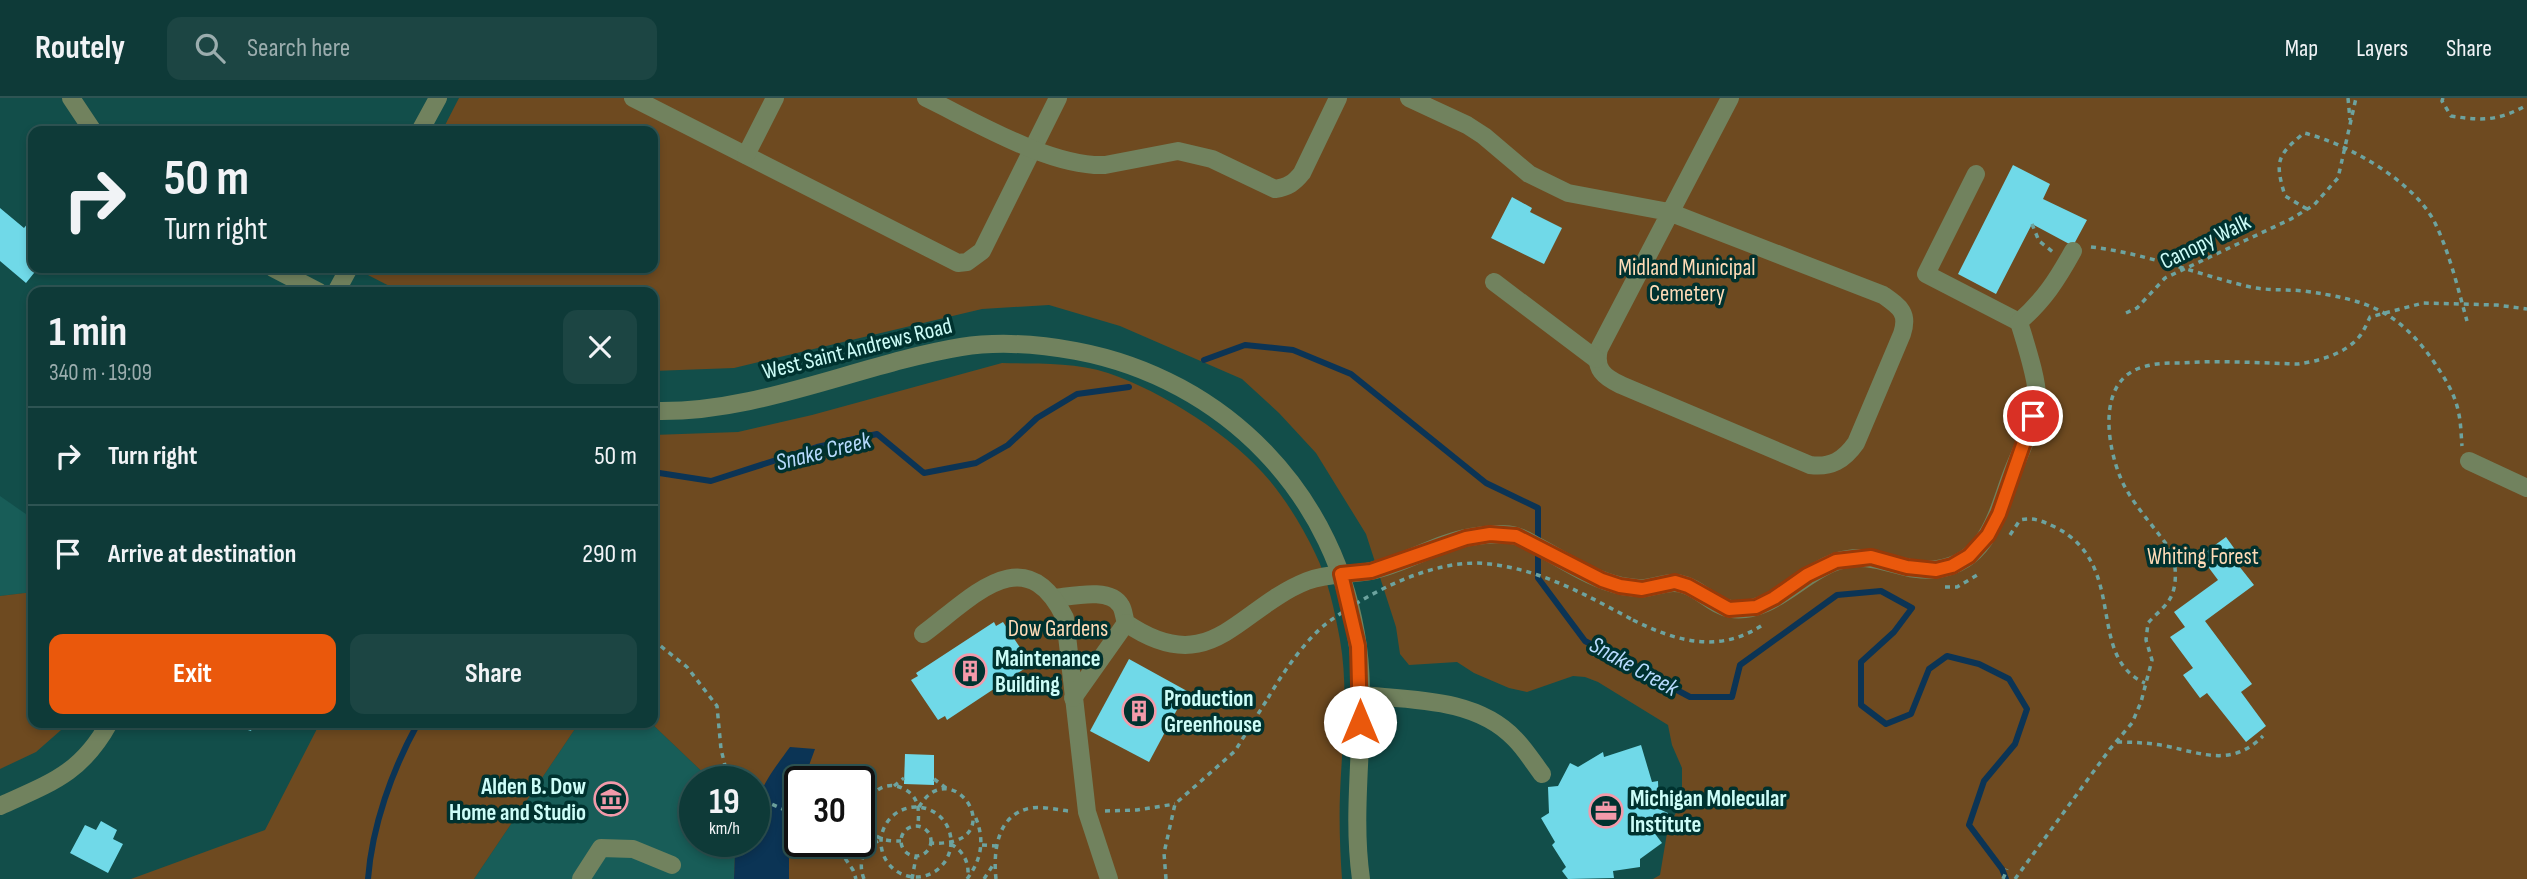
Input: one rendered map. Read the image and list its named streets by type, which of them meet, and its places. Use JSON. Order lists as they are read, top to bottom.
{
  "streets": {
    "street": ["West Saint Andrews Road"],
    "path": ["Canopy Walk"]
  },
  "water": ["Snake Creek"],
  "parks": ["Midland Municipal Cemetery", "Whiting Forest", "Dow Gardens"],
  "places": {
    "building": ["Maintenance Building", "Production Greenhouse"],
    "museum": ["Alden B. Dow Home and Studio"],
    "office": ["Michigan Molecular Institute"]
  },
  "page": {
    "header": "Routely",
    "search": "Search here",
    "nav": ["Map", "Layers", "Share"],
    "turn": ["50 m", "Turn right"],
    "heading": ["1 min", "340 m · 19:09"],
    "list": [
      {
        "name": "Turn right",
        "value": "50 m"
      },
      {
        "name": "Arrive at destination",
        "value": "290 m"
      }
    ],
    "buttons": ["Exit", "Share"],
    "speed": "19 km/h",
    "limit": "30"
  }
}
